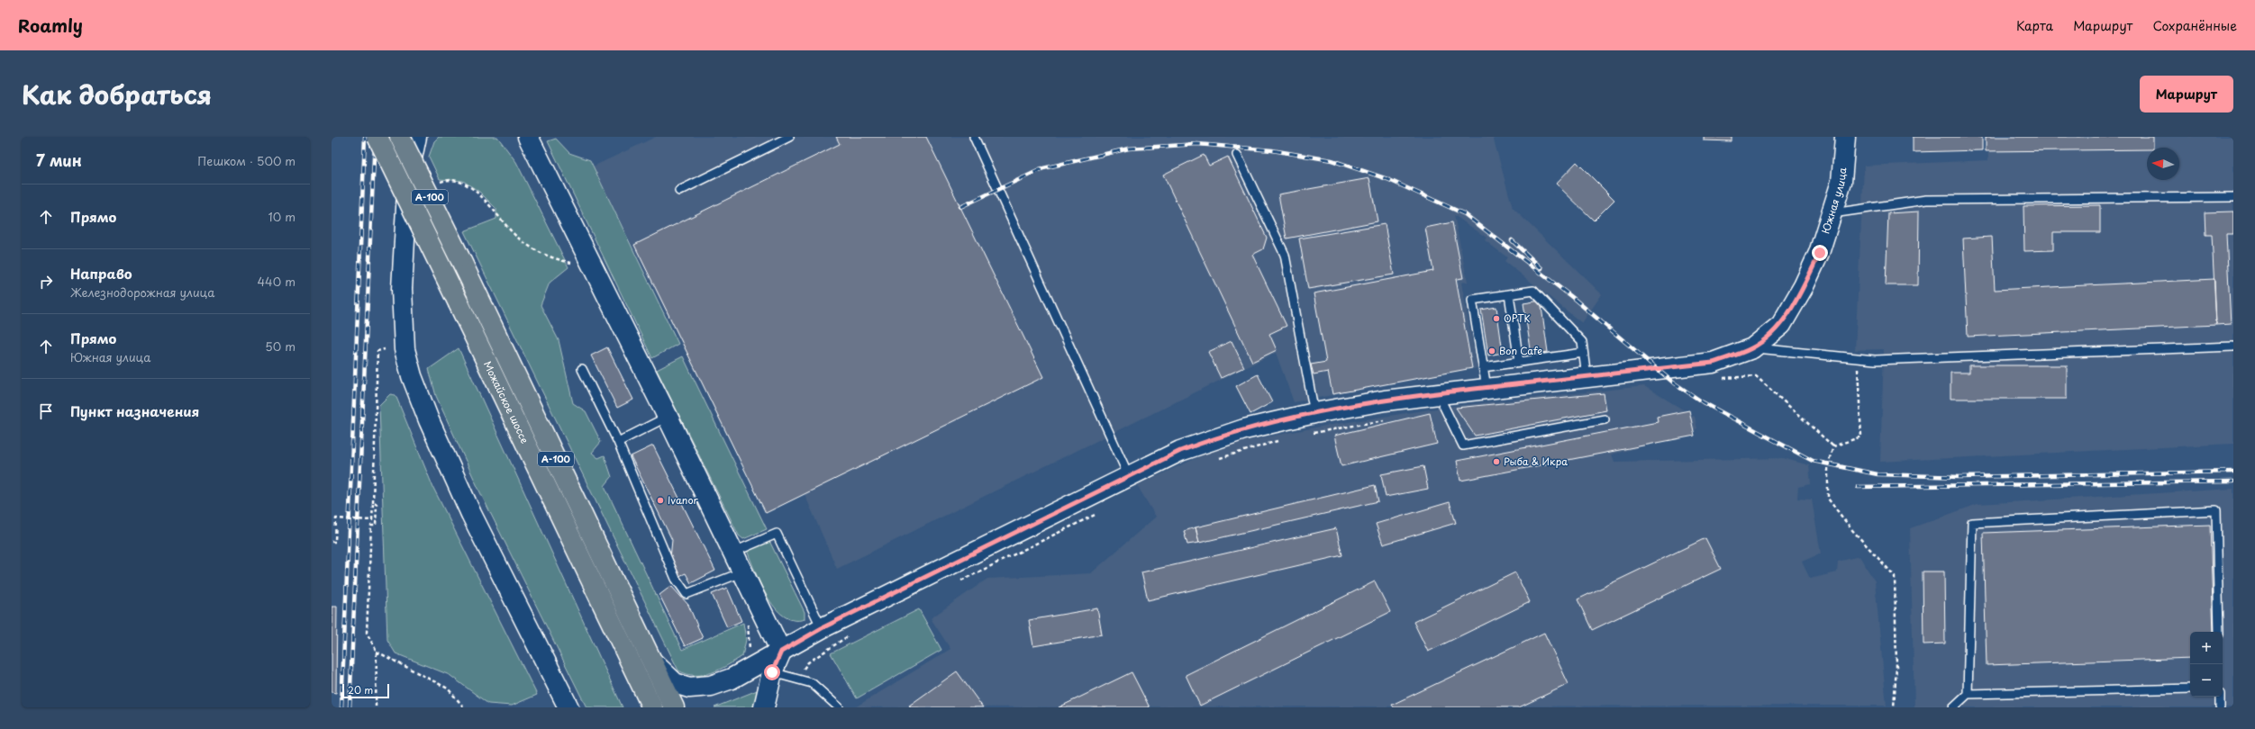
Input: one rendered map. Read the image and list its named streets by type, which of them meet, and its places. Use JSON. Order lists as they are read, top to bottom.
{
  "streets": {
    "main road": ["А-100", "Можайское шоссе"],
    "street": ["Южная улица"]
  },
  "crossings": [
    ["Южная улица", "Можайское шоссе"]
  ],
  "places": [
    "ОРТК",
    "Bon Cafe",
    "Рыба & Икра",
    "Ivanor"
  ],
  "scale_bar": "20 m",
  "north": "left",
  "page": {
    "header": "Roamly",
    "nav": ["Карта", "Маршрут", "Сохранённые"],
    "title": "Как добраться",
    "buttons": "Маршрут",
    "heading": ["7 мин", "Пешком · 500 m"],
    "list": [
      ["Прямо", "10 m"],
      ["Направо", "Железнодорожная улица", "440 m"],
      ["Прямо", "Южная улица", "50 m"],
      "Пункт назначения"
    ],
    "map_buttons": ["+", "−"],
    "scale": "20 m"
  }
}
